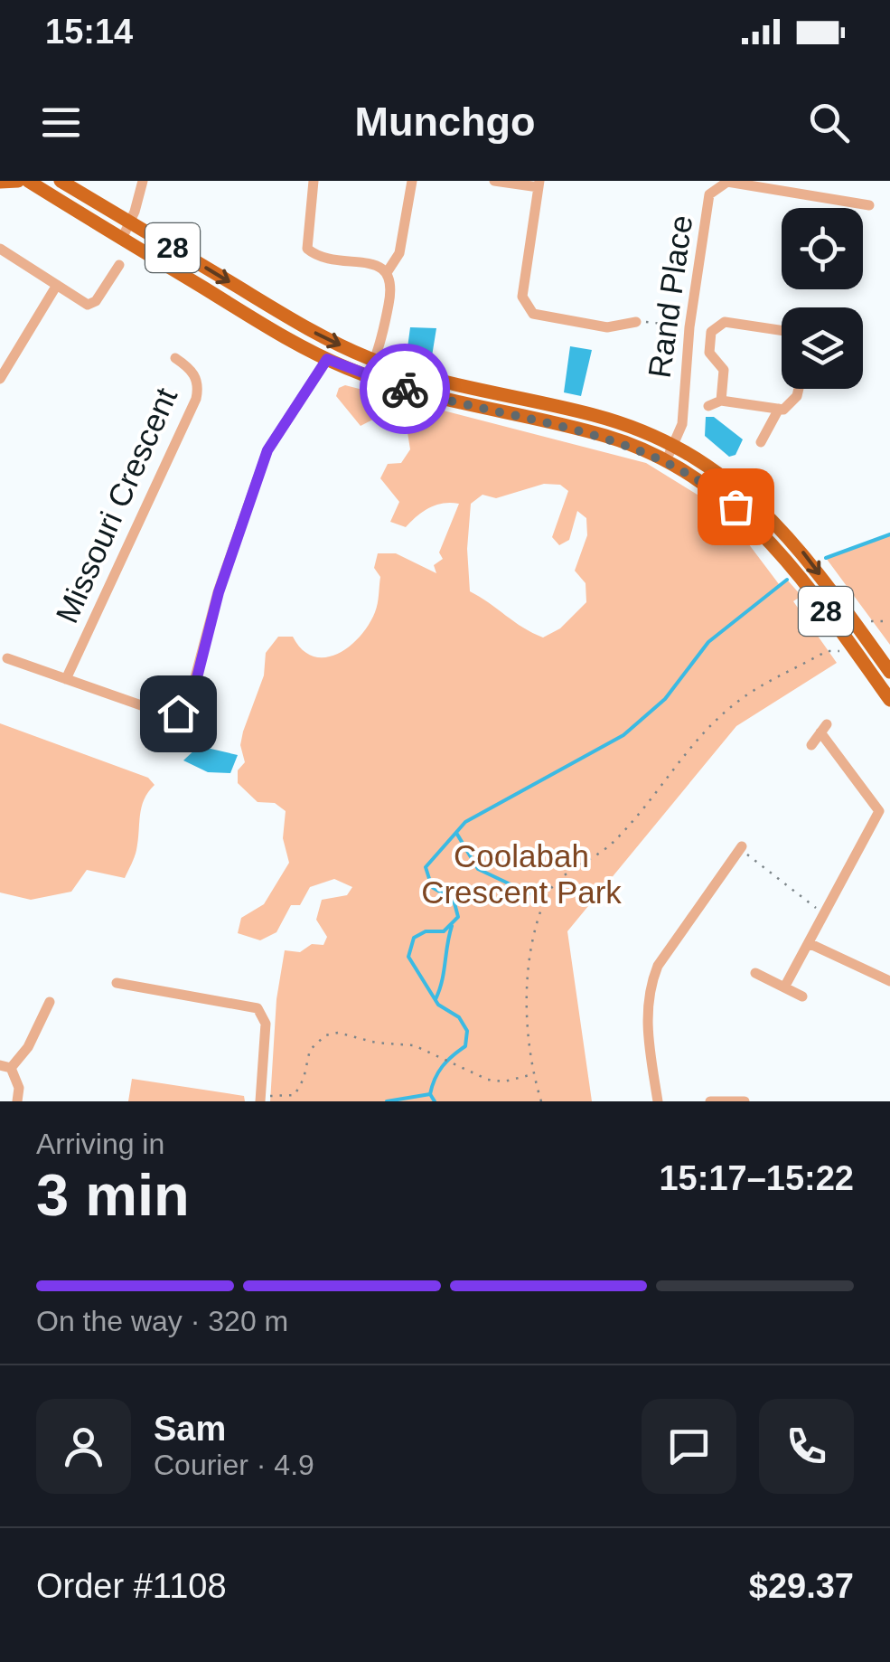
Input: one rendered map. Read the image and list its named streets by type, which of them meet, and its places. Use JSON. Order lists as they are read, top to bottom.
{
  "streets": {
    "main road": ["28"],
    "street": ["Rand Place", "Missouri Crescent"]
  },
  "crossings": [
    ["28", "Rand Place"]
  ],
  "parks": ["Coolabah Crescent Park"],
  "page": {
    "status": "15:14",
    "header": "Munchgo",
    "heading": ["3 min", "Arriving in", "15:17–15:22"],
    "panel": [
      "Sam",
      "Courier · 4.9",
      "Order #1108",
      "$29.37"
    ],
    "bar": "On the way · 320 m"
  }
}
